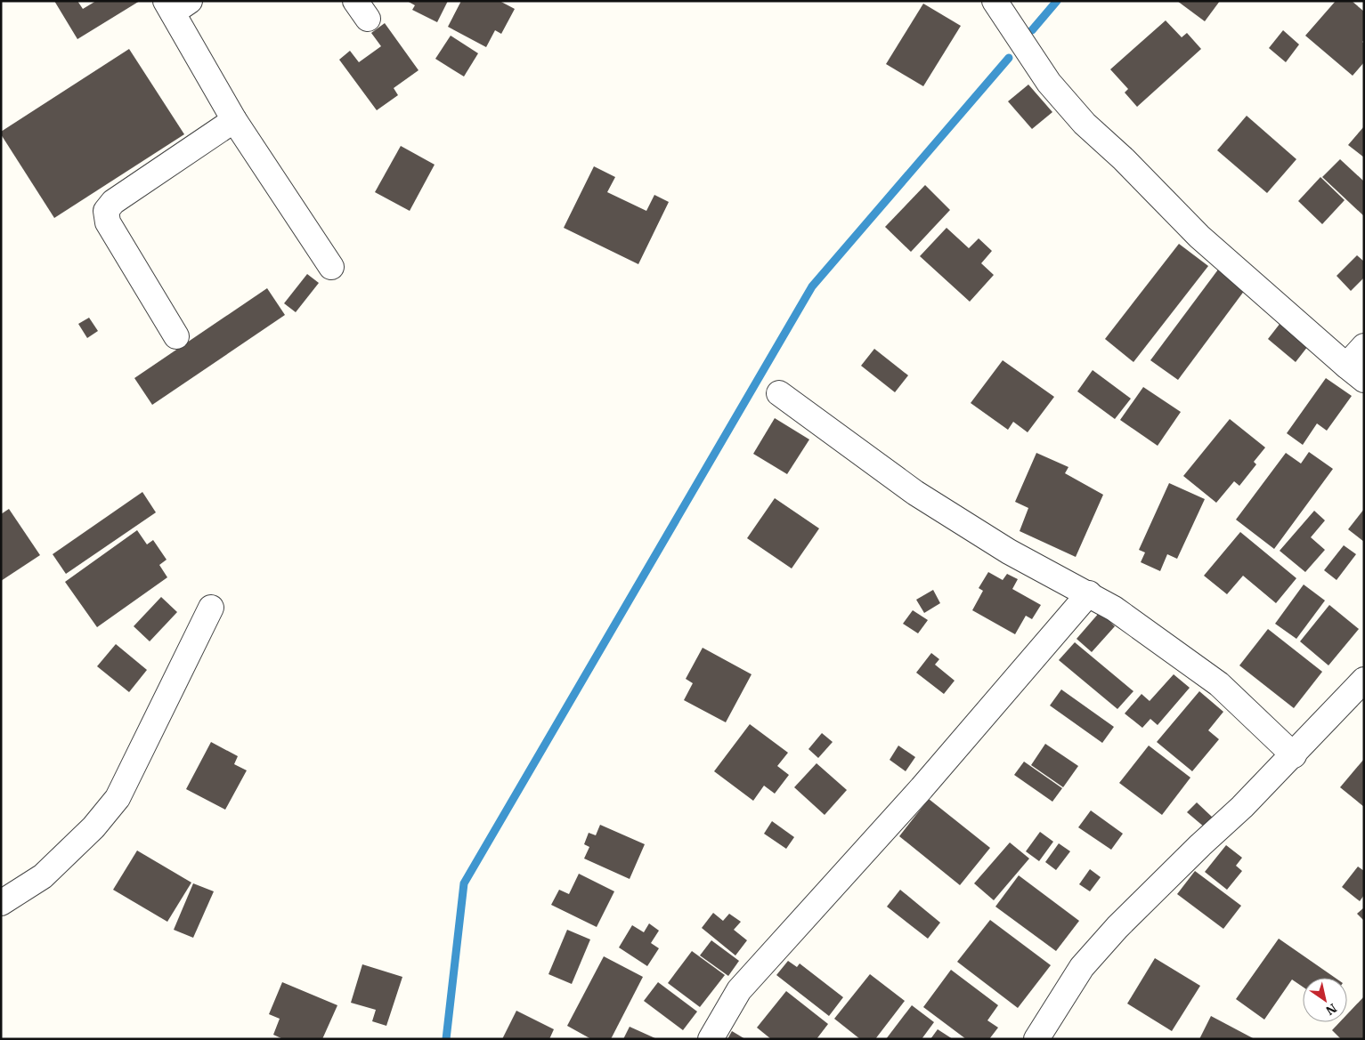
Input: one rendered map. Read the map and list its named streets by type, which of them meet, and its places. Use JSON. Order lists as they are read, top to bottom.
{
  "north": "bottom right"
}
